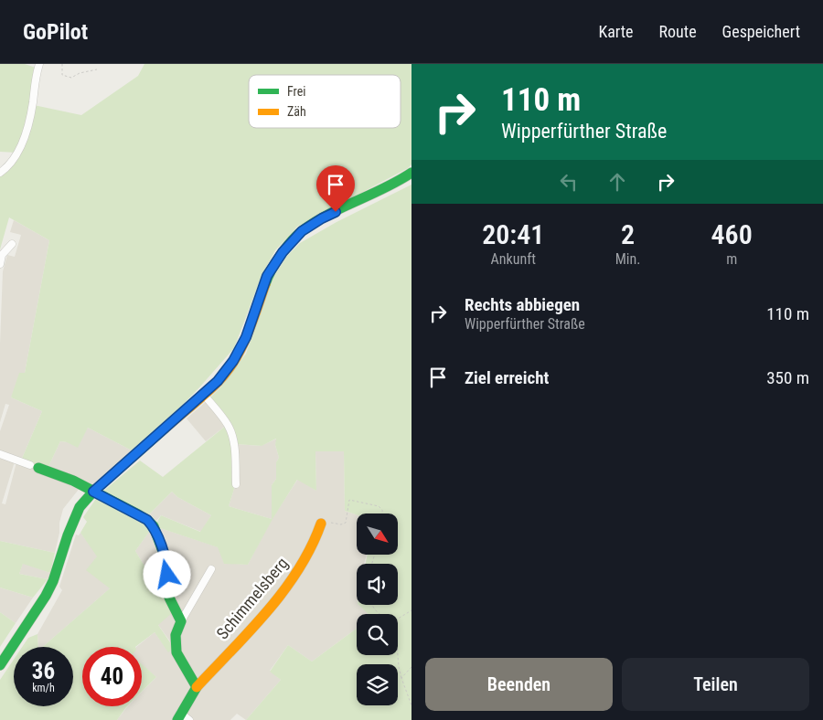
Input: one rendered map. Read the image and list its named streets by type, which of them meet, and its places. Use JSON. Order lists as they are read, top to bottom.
{
  "streets": {
    "main road": ["Schimmelsberg"]
  },
  "legend": ["Frei", "Zäh"],
  "north": "bottom right",
  "page": {
    "header": "GoPilot",
    "nav": ["Karte", "Route", "Gespeichert"],
    "turn": ["110 m", "Wipperfürther Straße"],
    "eta": [
      "20:41",
      "Ankunft",
      "2",
      "Min.",
      "460",
      "m"
    ],
    "list": [
      {
        "name": "Rechts abbiegen",
        "note": "Wipperfürther Straße",
        "value": "110 m"
      },
      {
        "name": "Ziel erreicht",
        "value": "350 m"
      }
    ],
    "speed": "36 km/h",
    "limit": "40",
    "buttons": ["Beenden", "Teilen"]
  }
}
